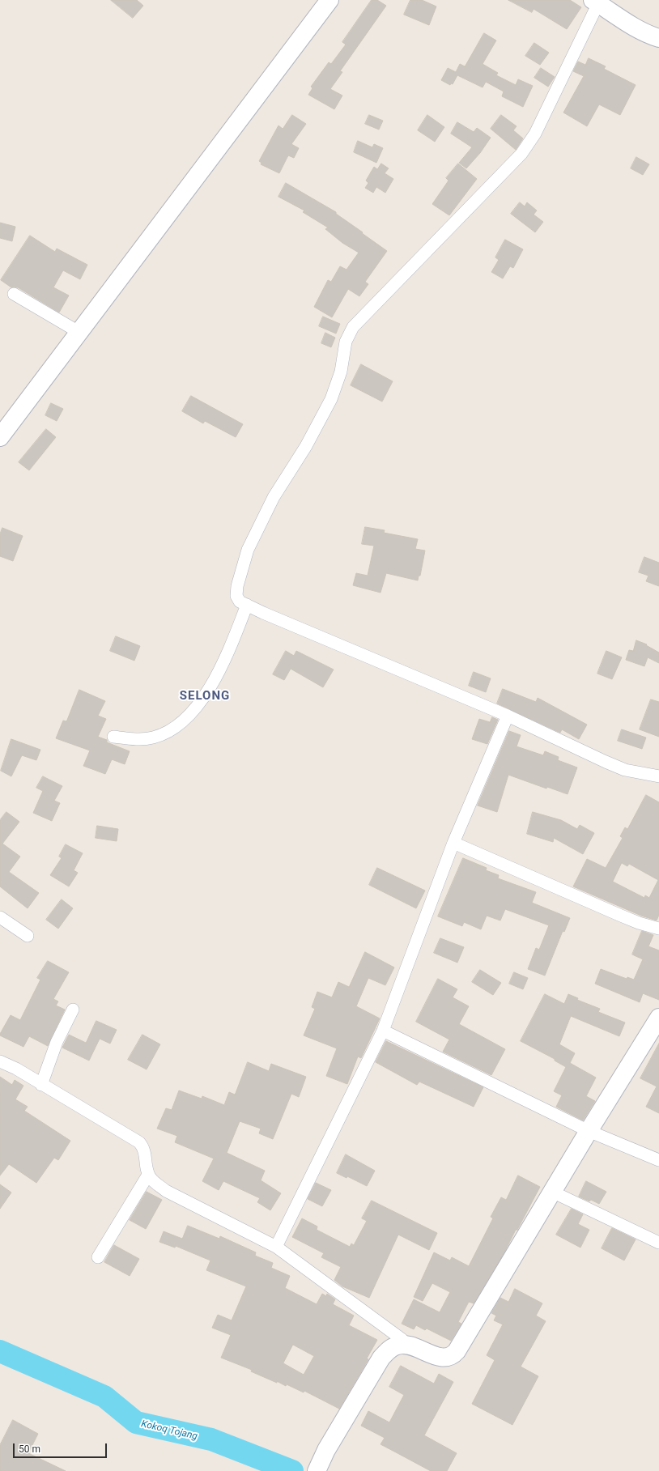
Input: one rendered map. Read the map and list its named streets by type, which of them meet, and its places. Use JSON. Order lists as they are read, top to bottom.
{
  "districts": ["SELONG"],
  "water": ["Kokoq Tojang"],
  "scale_bar": "50 m"
}
